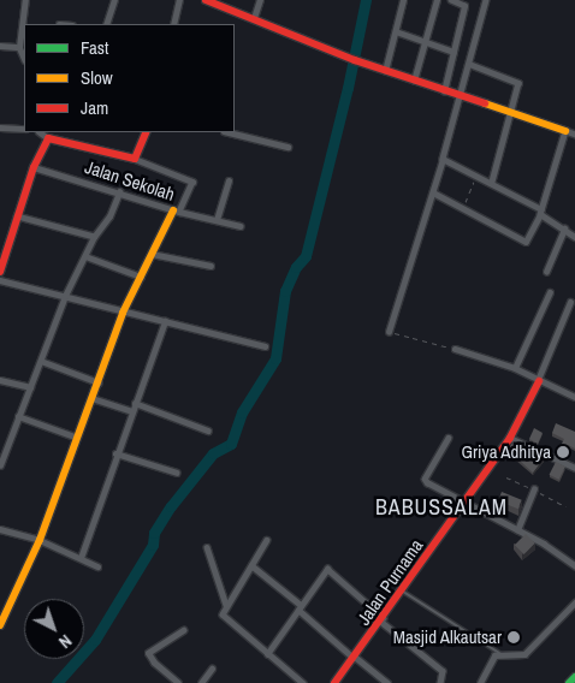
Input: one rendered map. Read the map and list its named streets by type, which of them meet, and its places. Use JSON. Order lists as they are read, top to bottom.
{
  "streets": {
    "street": ["Jalan Sekolah", "Jalan Purnama"]
  },
  "districts": ["BABUSSALAM"],
  "places": ["Griya Adhitya", "Masjid Alkautsar"],
  "legend": ["Fast", "Slow", "Jam"],
  "north": "bottom right"
}
